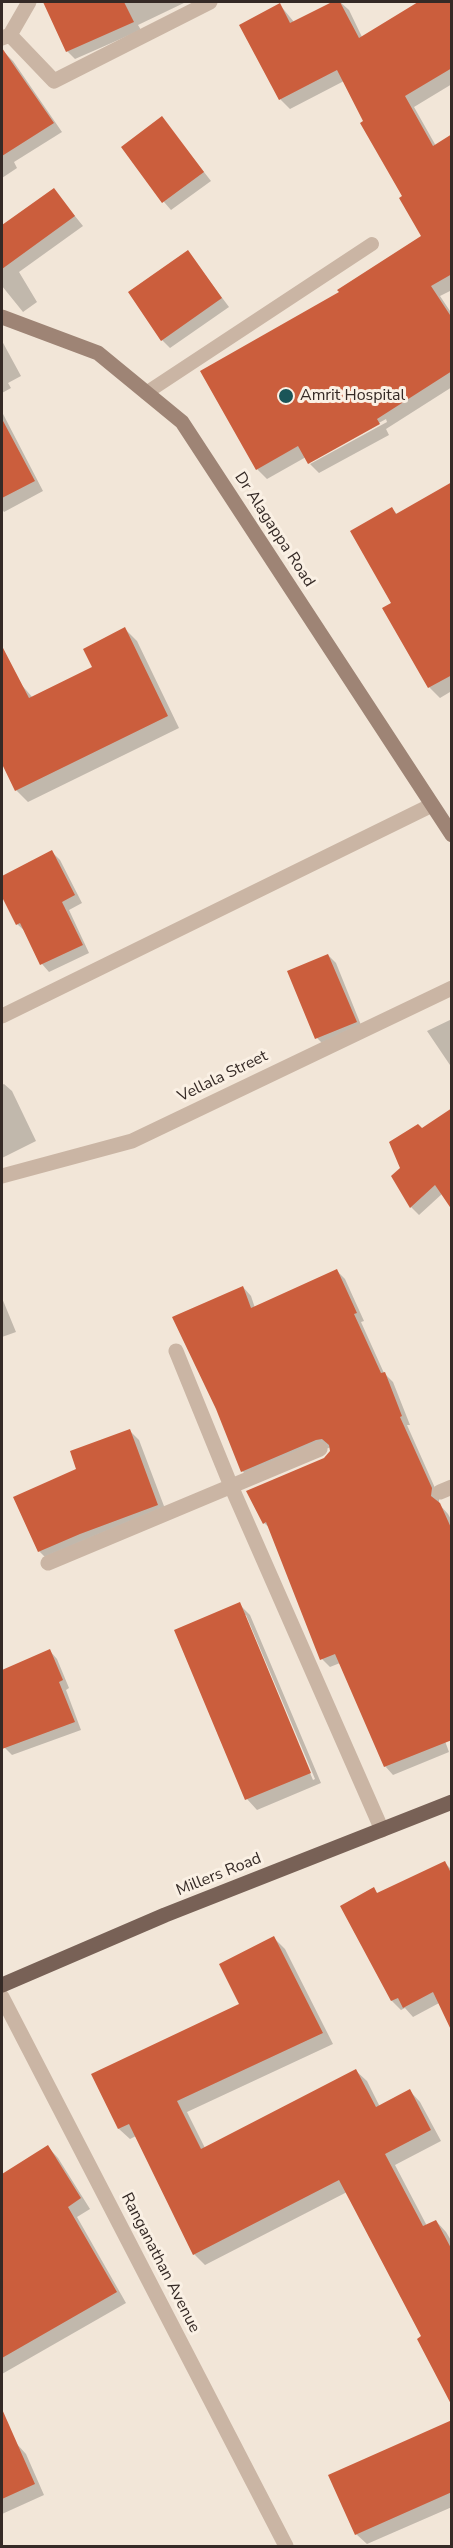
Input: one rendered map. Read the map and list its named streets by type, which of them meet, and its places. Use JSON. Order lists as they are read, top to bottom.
{
  "streets": {
    "main road": ["Dr Alagappa Road", "Millers Road"],
    "street": ["Vellala Street", "Ranganathan Avenue"]
  },
  "places": ["Amrit Hospital"]
}
